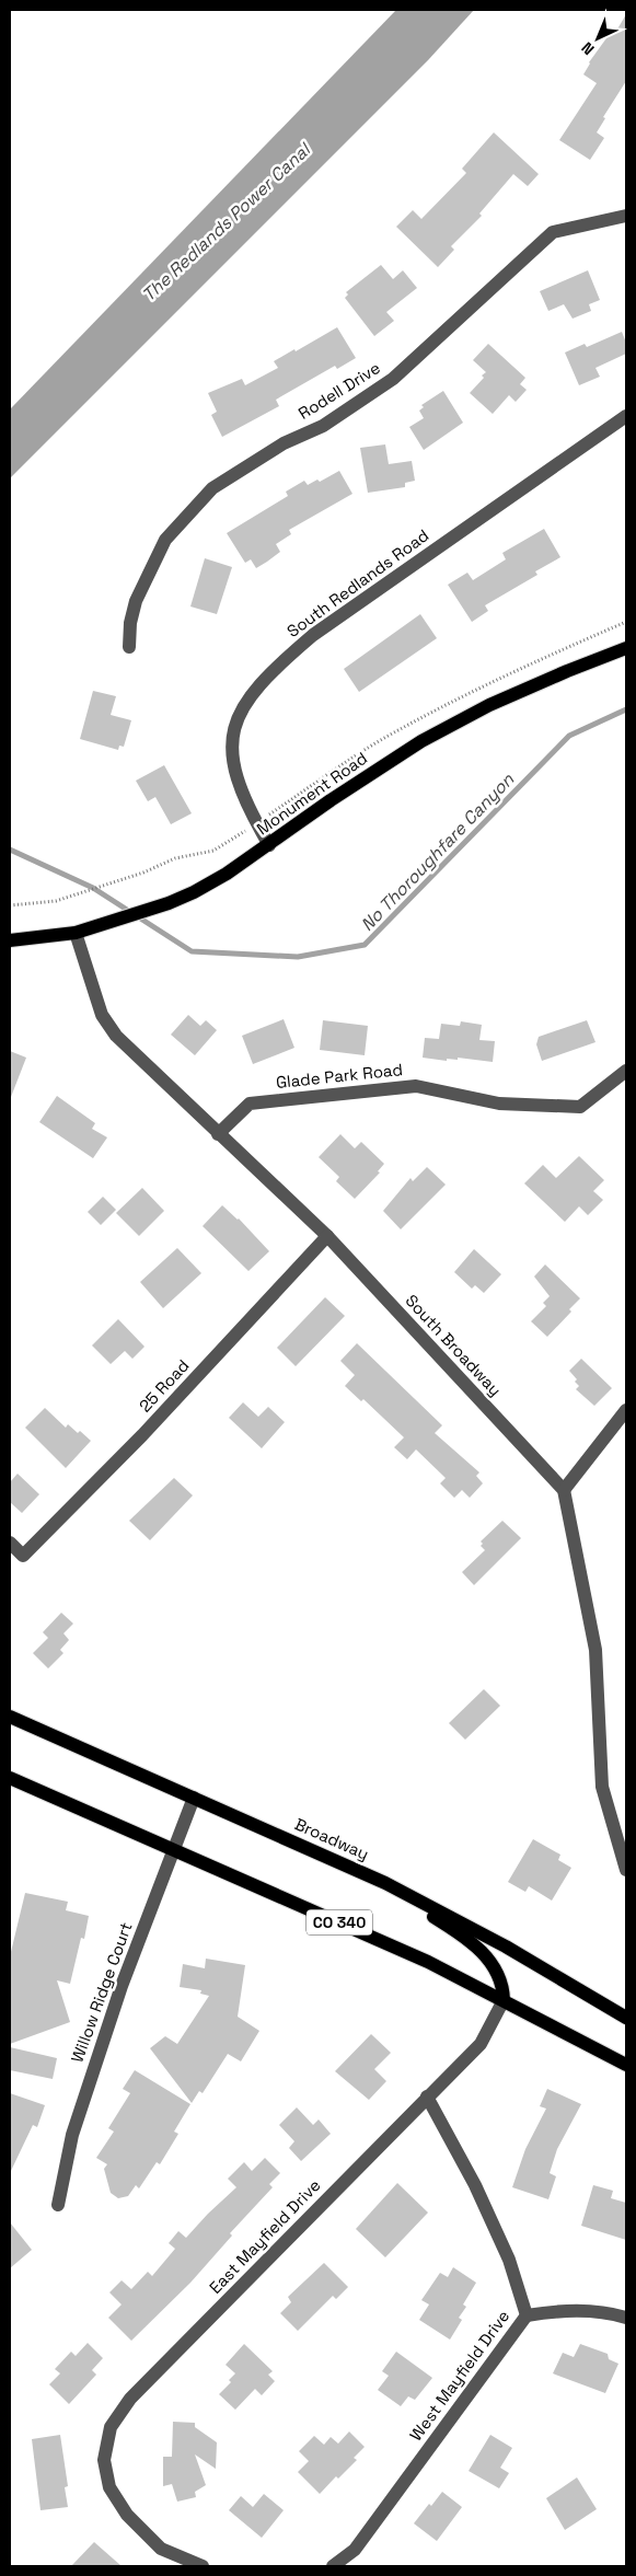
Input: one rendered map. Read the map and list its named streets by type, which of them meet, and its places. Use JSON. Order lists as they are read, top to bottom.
{
  "streets": {
    "main road": ["Monument Road", "Broadway", "CO 340"],
    "street": [
      "Rodell Drive",
      "South Redlands Road",
      "Glade Park Road",
      "South Broadway",
      "25 Road",
      "Willow Ridge Court",
      "East Mayfield Drive",
      "West Mayfield Drive"
    ]
  },
  "crossings": [
    ["South Redlands Road", "Monument Road"],
    ["Monument Road", "South Broadway"],
    ["Glade Park Road", "South Broadway"],
    ["South Broadway", "25 Road"],
    ["Broadway", "Willow Ridge Court"],
    ["CO 340", "Willow Ridge Court"],
    ["CO 340", "East Mayfield Drive"],
    ["East Mayfield Drive", "West Mayfield Drive"]
  ],
  "water": ["The Redlands Power Canal", "No Thoroughfare Canyon"],
  "north": "bottom left"
}
